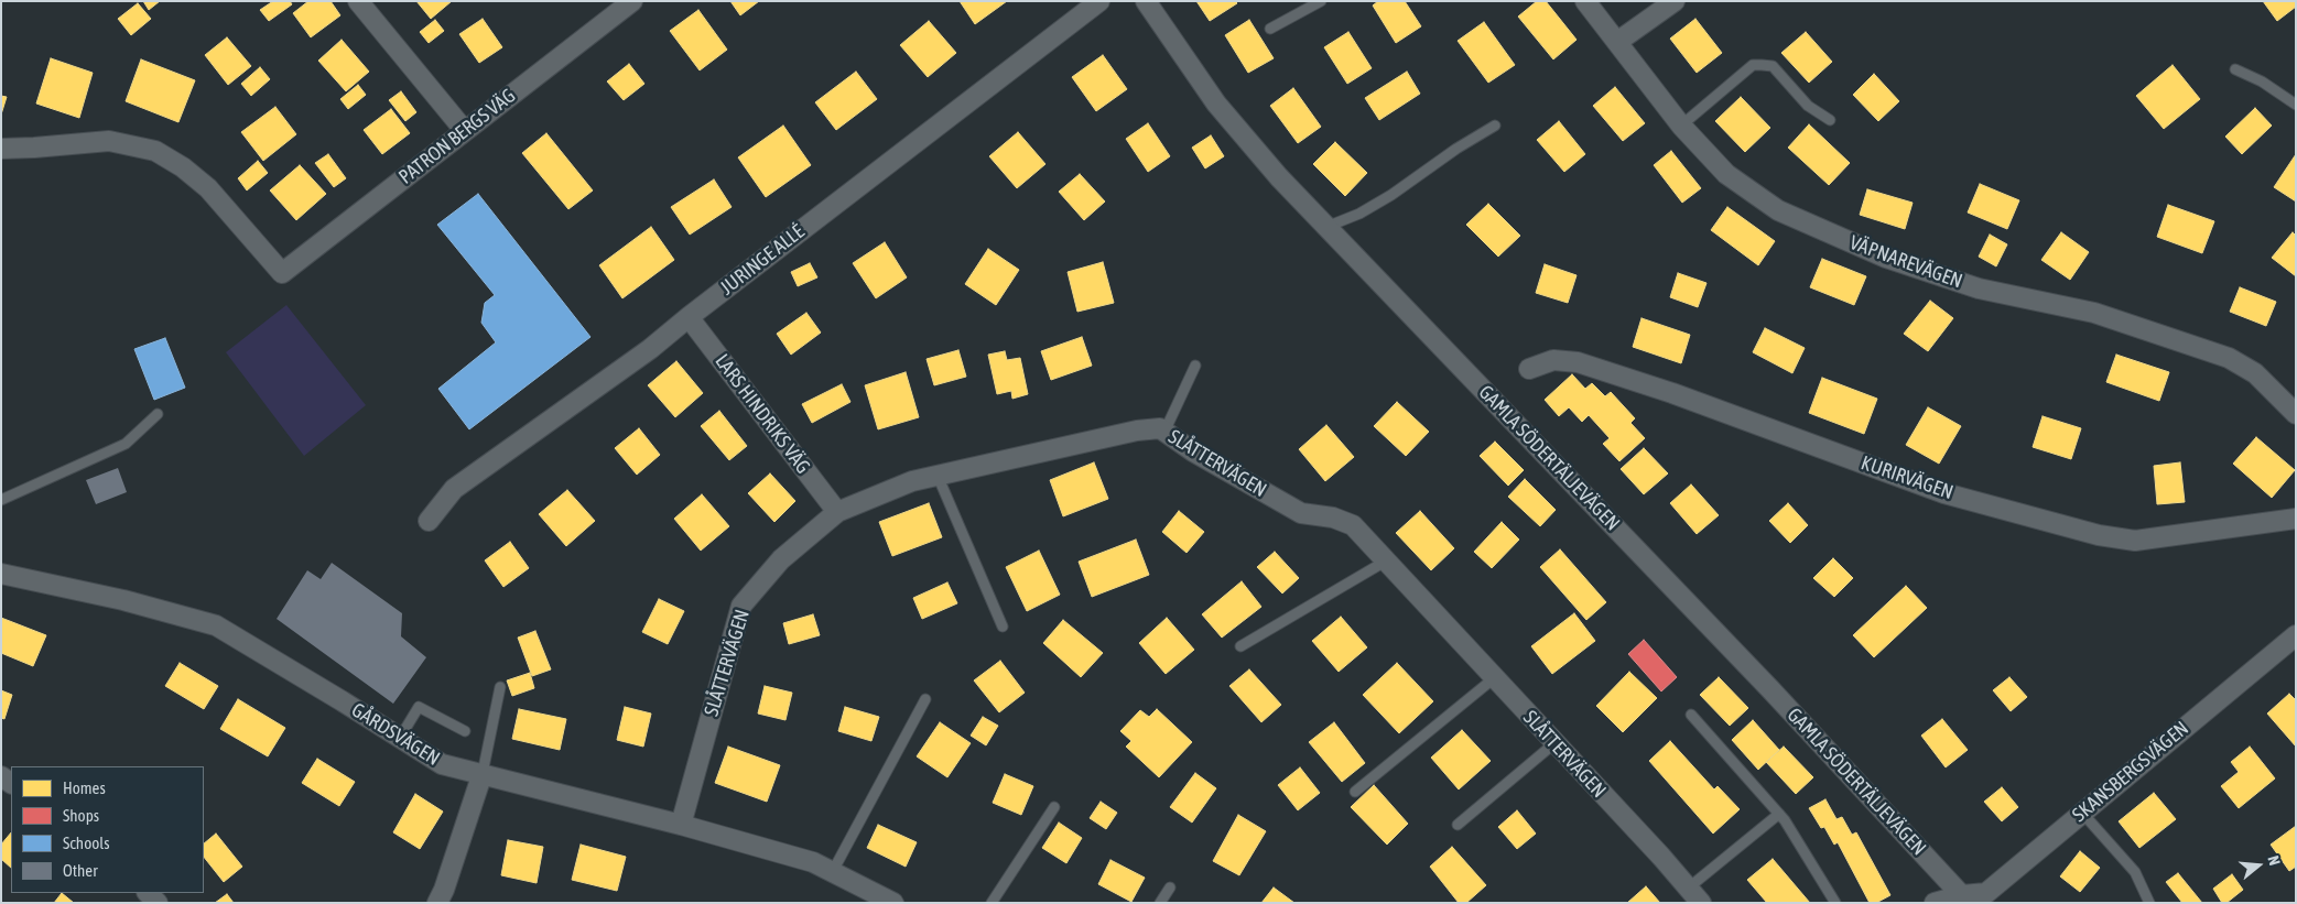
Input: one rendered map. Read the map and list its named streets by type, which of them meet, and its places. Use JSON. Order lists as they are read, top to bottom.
{
  "streets": {
    "street": [
      "PATRON BERGS VÄG",
      "JURINGE ALLÉ",
      "VÄPNAREVÄGEN",
      "LARS HINDRIKS VÄG",
      "GAMLA SÖDERTÄLJEVÄGEN",
      "SLÅTTERVÄGEN",
      "KURIRVÄGEN",
      "GÅRDSVÄGEN",
      "SKANSBERGSVÄGEN"
    ]
  },
  "crossings": [
    ["JURINGE ALLÉ", "LARS HINDRIKS VÄG"],
    ["LARS HINDRIKS VÄG", "SLÅTTERVÄGEN"],
    ["GAMLA SÖDERTÄLJEVÄGEN", "SKANSBERGSVÄGEN"],
    ["SLÅTTERVÄGEN", "GÅRDSVÄGEN"]
  ],
  "legend": [
    "Homes",
    "Shops",
    "Schools",
    "Other"
  ],
  "north": "right"
}
